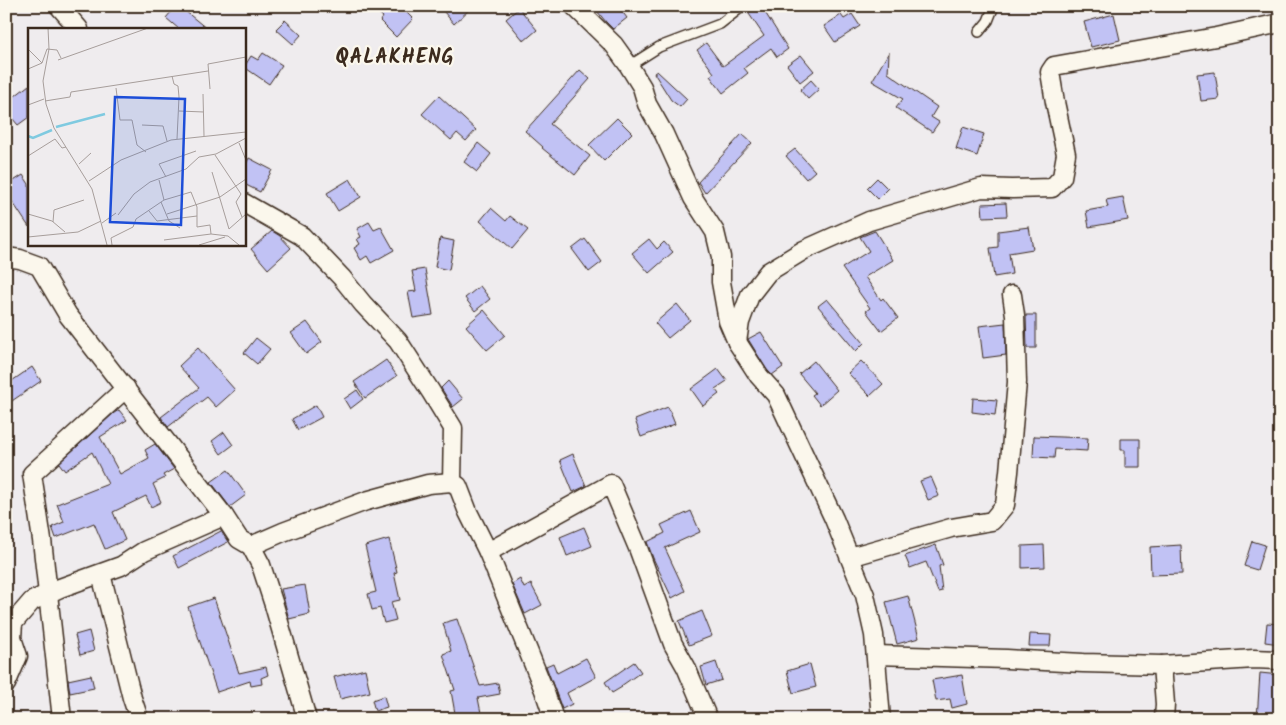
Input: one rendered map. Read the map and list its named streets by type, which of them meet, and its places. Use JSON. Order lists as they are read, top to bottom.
{
  "districts": ["QALAKHENG"]
}
